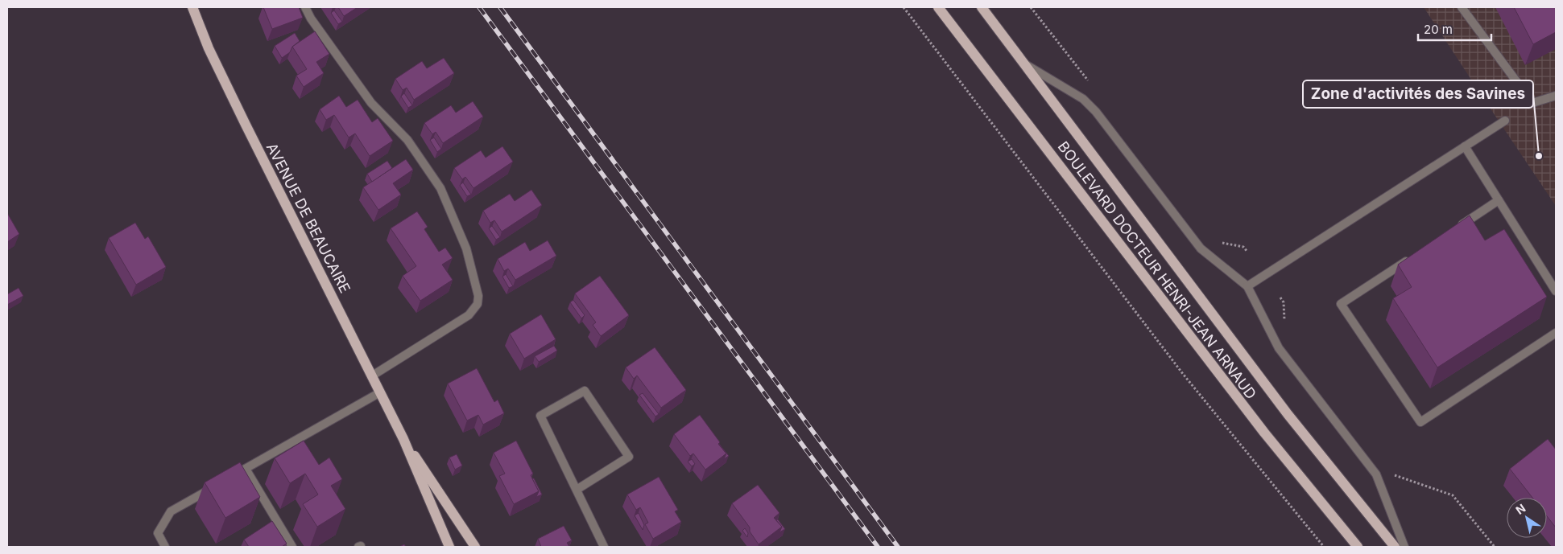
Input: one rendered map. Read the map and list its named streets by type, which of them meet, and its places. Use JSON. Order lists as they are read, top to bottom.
{
  "streets": {
    "main road": ["AVENUE DE BEAUCAIRE", "BOULEVARD DOCTEUR HENRI-JEAN ARNAUD"]
  },
  "places": ["Zone d'activités des Savines"],
  "scale_bar": "20 m",
  "north": "top left"
}
